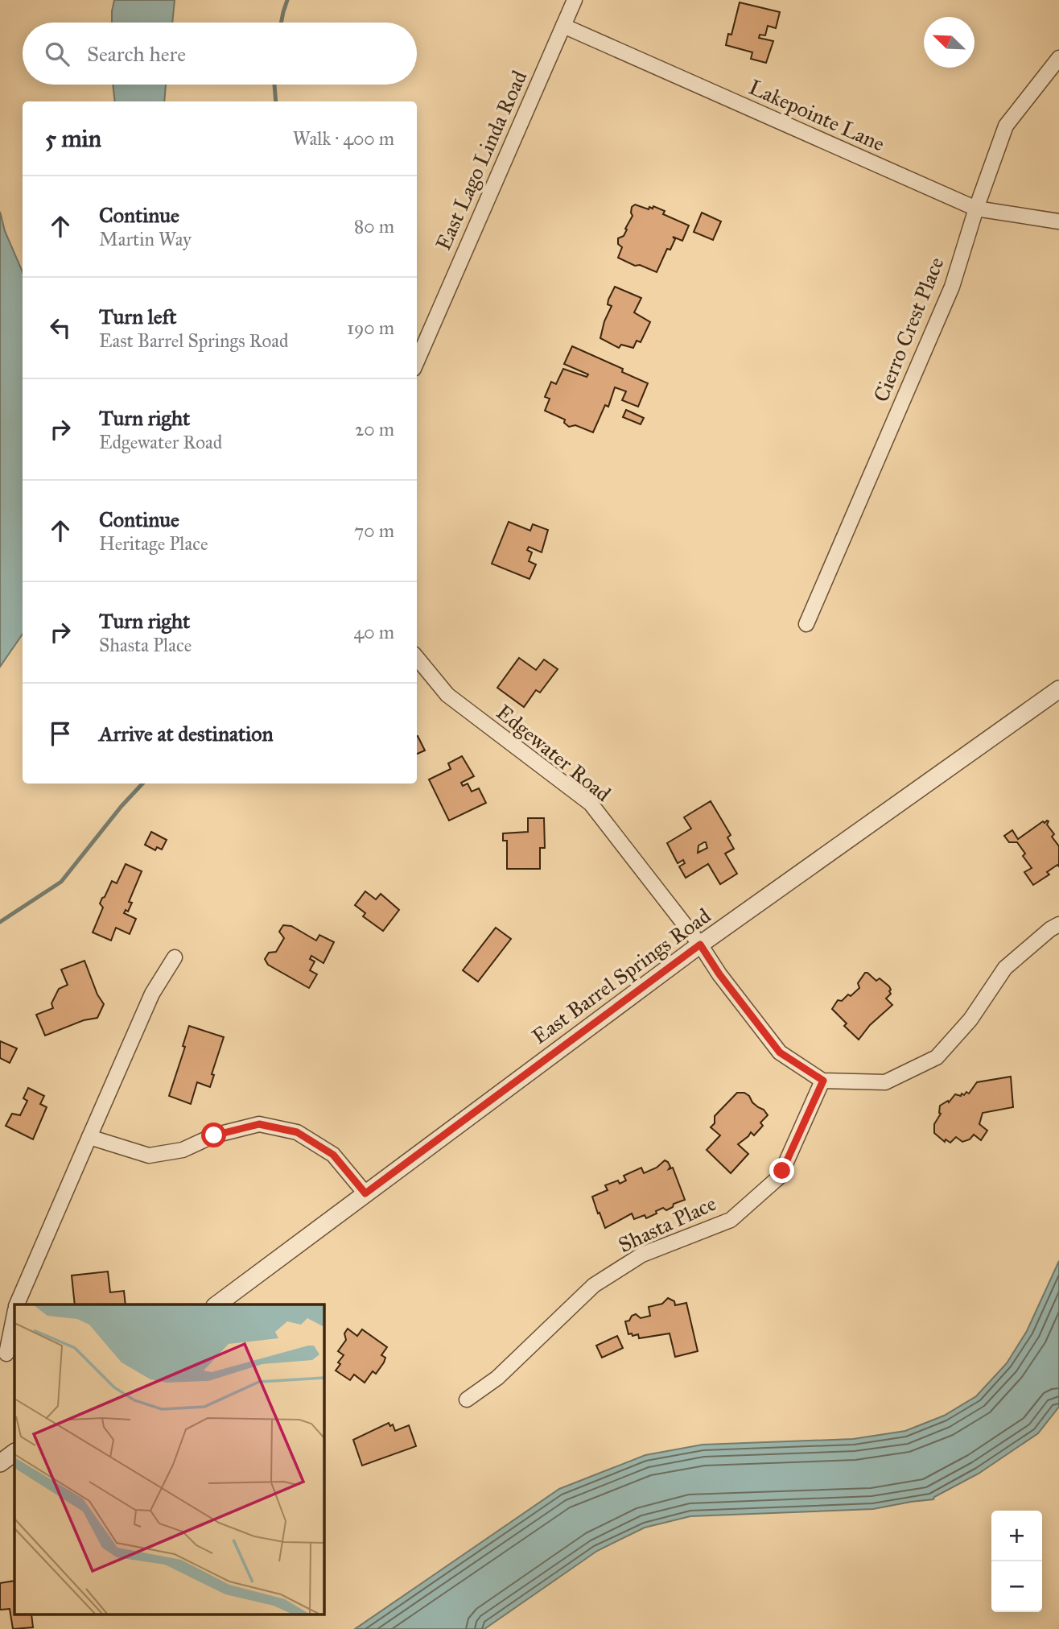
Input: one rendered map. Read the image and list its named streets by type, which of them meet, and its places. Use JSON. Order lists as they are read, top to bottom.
{
  "streets": {
    "street": [
      "Lakepointe Lane",
      "East Lago Linda Road",
      "Cierro Crest Place",
      "Edgewater Road",
      "East Barrel Springs Road",
      "Shasta Place"
    ]
  },
  "crossings": [
    ["Lakepointe Lane", "East Lago Linda Road"],
    ["Lakepointe Lane", "Cierro Crest Place"],
    ["Edgewater Road", "East Barrel Springs Road"],
    ["Edgewater Road", "Shasta Place"]
  ],
  "north": "top left",
  "page": {
    "search": "Search here",
    "heading": ["5 min", "Walk · 400 m"],
    "list": [
      ["Continue", "Martin Way", "80 m"],
      ["Turn left", "East Barrel Springs Road", "190 m"],
      ["Turn right", "Edgewater Road", "20 m"],
      ["Continue", "Heritage Place", "70 m"],
      ["Turn right", "Shasta Place", "40 m"],
      "Arrive at destination"
    ],
    "map_buttons": ["+", "−"]
  }
}
